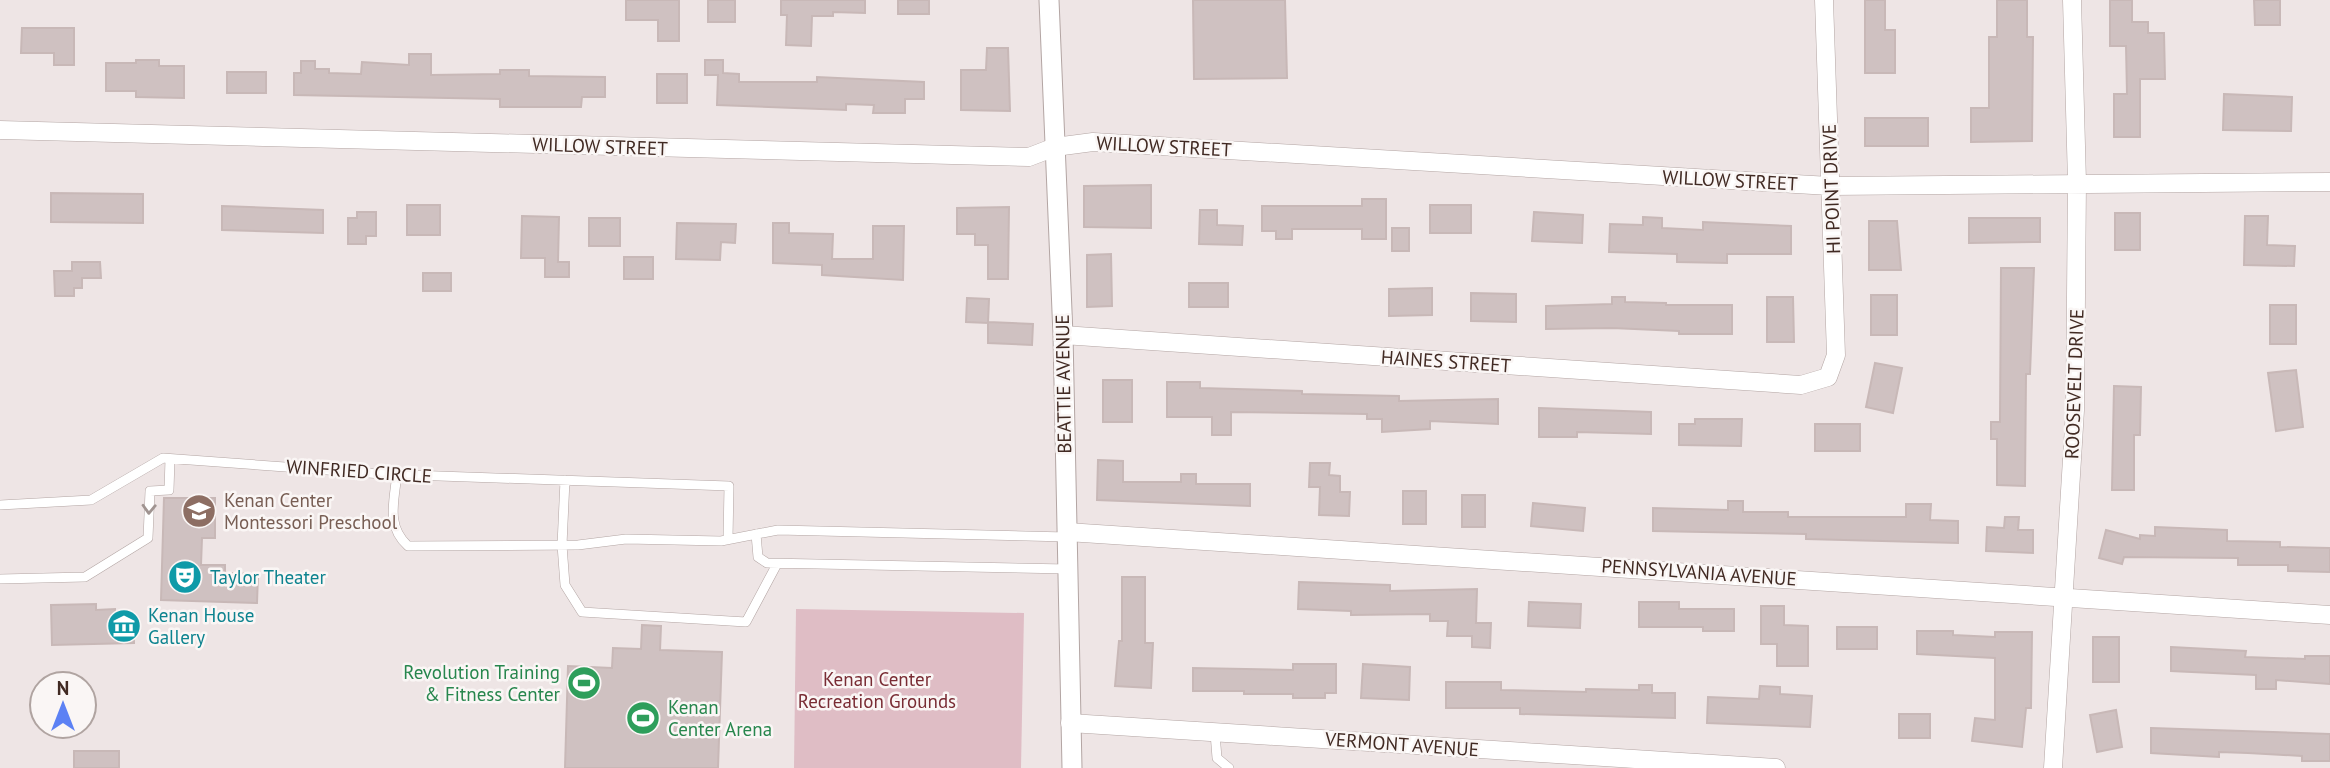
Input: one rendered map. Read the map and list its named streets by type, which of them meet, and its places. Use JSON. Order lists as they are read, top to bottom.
{
  "streets": {
    "street": [
      "WILLOW STREET",
      "HI POINT DRIVE",
      "HAINES STREET",
      "BEATTIE AVENUE",
      "ROOSEVELT DRIVE",
      "PENNSYLVANIA AVENUE",
      "VERMONT AVENUE"
    ],
    "lane": ["WINFRIED CIRCLE"]
  },
  "crossings": [
    ["WILLOW STREET", "HI POINT DRIVE"],
    ["WILLOW STREET", "BEATTIE AVENUE"],
    ["WILLOW STREET", "ROOSEVELT DRIVE"],
    ["HI POINT DRIVE", "HAINES STREET"],
    ["HAINES STREET", "BEATTIE AVENUE"],
    ["BEATTIE AVENUE", "PENNSYLVANIA AVENUE"],
    ["BEATTIE AVENUE", "VERMONT AVENUE"],
    ["ROOSEVELT DRIVE", "PENNSYLVANIA AVENUE"]
  ],
  "parks": ["Kenan Center Recreation Grounds"],
  "places": {
    "school or university": ["Kenan Center Montessori Preschool"],
    "theatre": ["Taylor Theater"],
    "museum": ["Kenan House Gallery"],
    "sports": ["Revolution Training & Fitness Center", "Kenan Center Arena"]
  },
  "north": "top"
}
